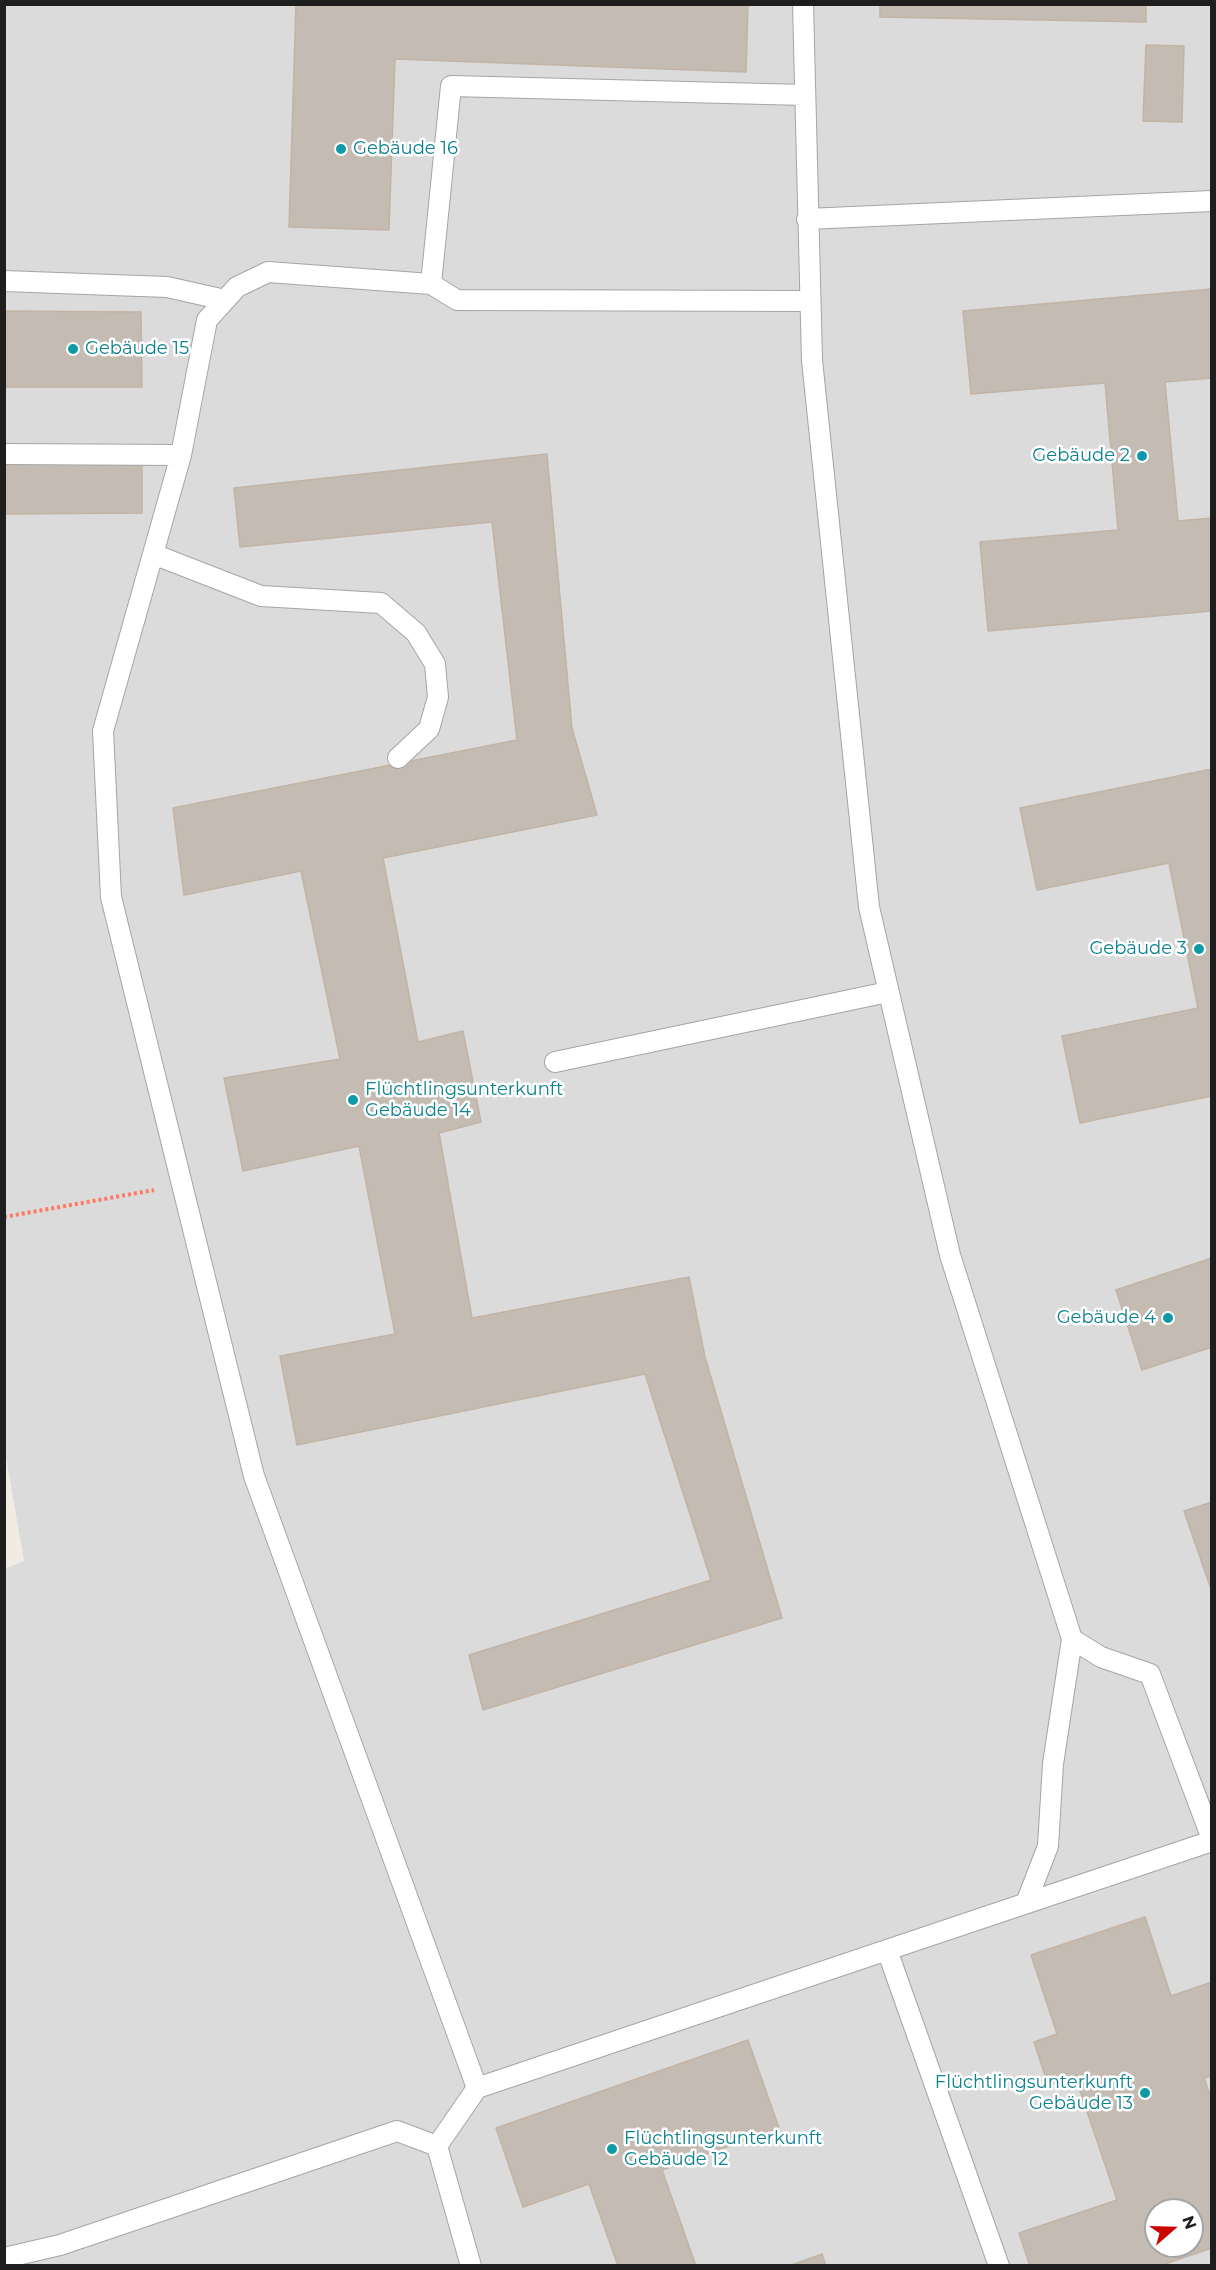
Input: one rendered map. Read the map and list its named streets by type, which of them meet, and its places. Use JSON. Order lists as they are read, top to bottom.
{
  "places": [
    "Gebäude 16",
    "Gebäude 15",
    "Gebäude 2",
    "Gebäude 3",
    "Flüchtlingsunterkunft Gebäude 14",
    "Gebäude 4",
    "Flüchtlingsunterkunft Gebäude 13",
    "Flüchtlingsunterkunft Gebäude 12"
  ],
  "north": "right"
}
